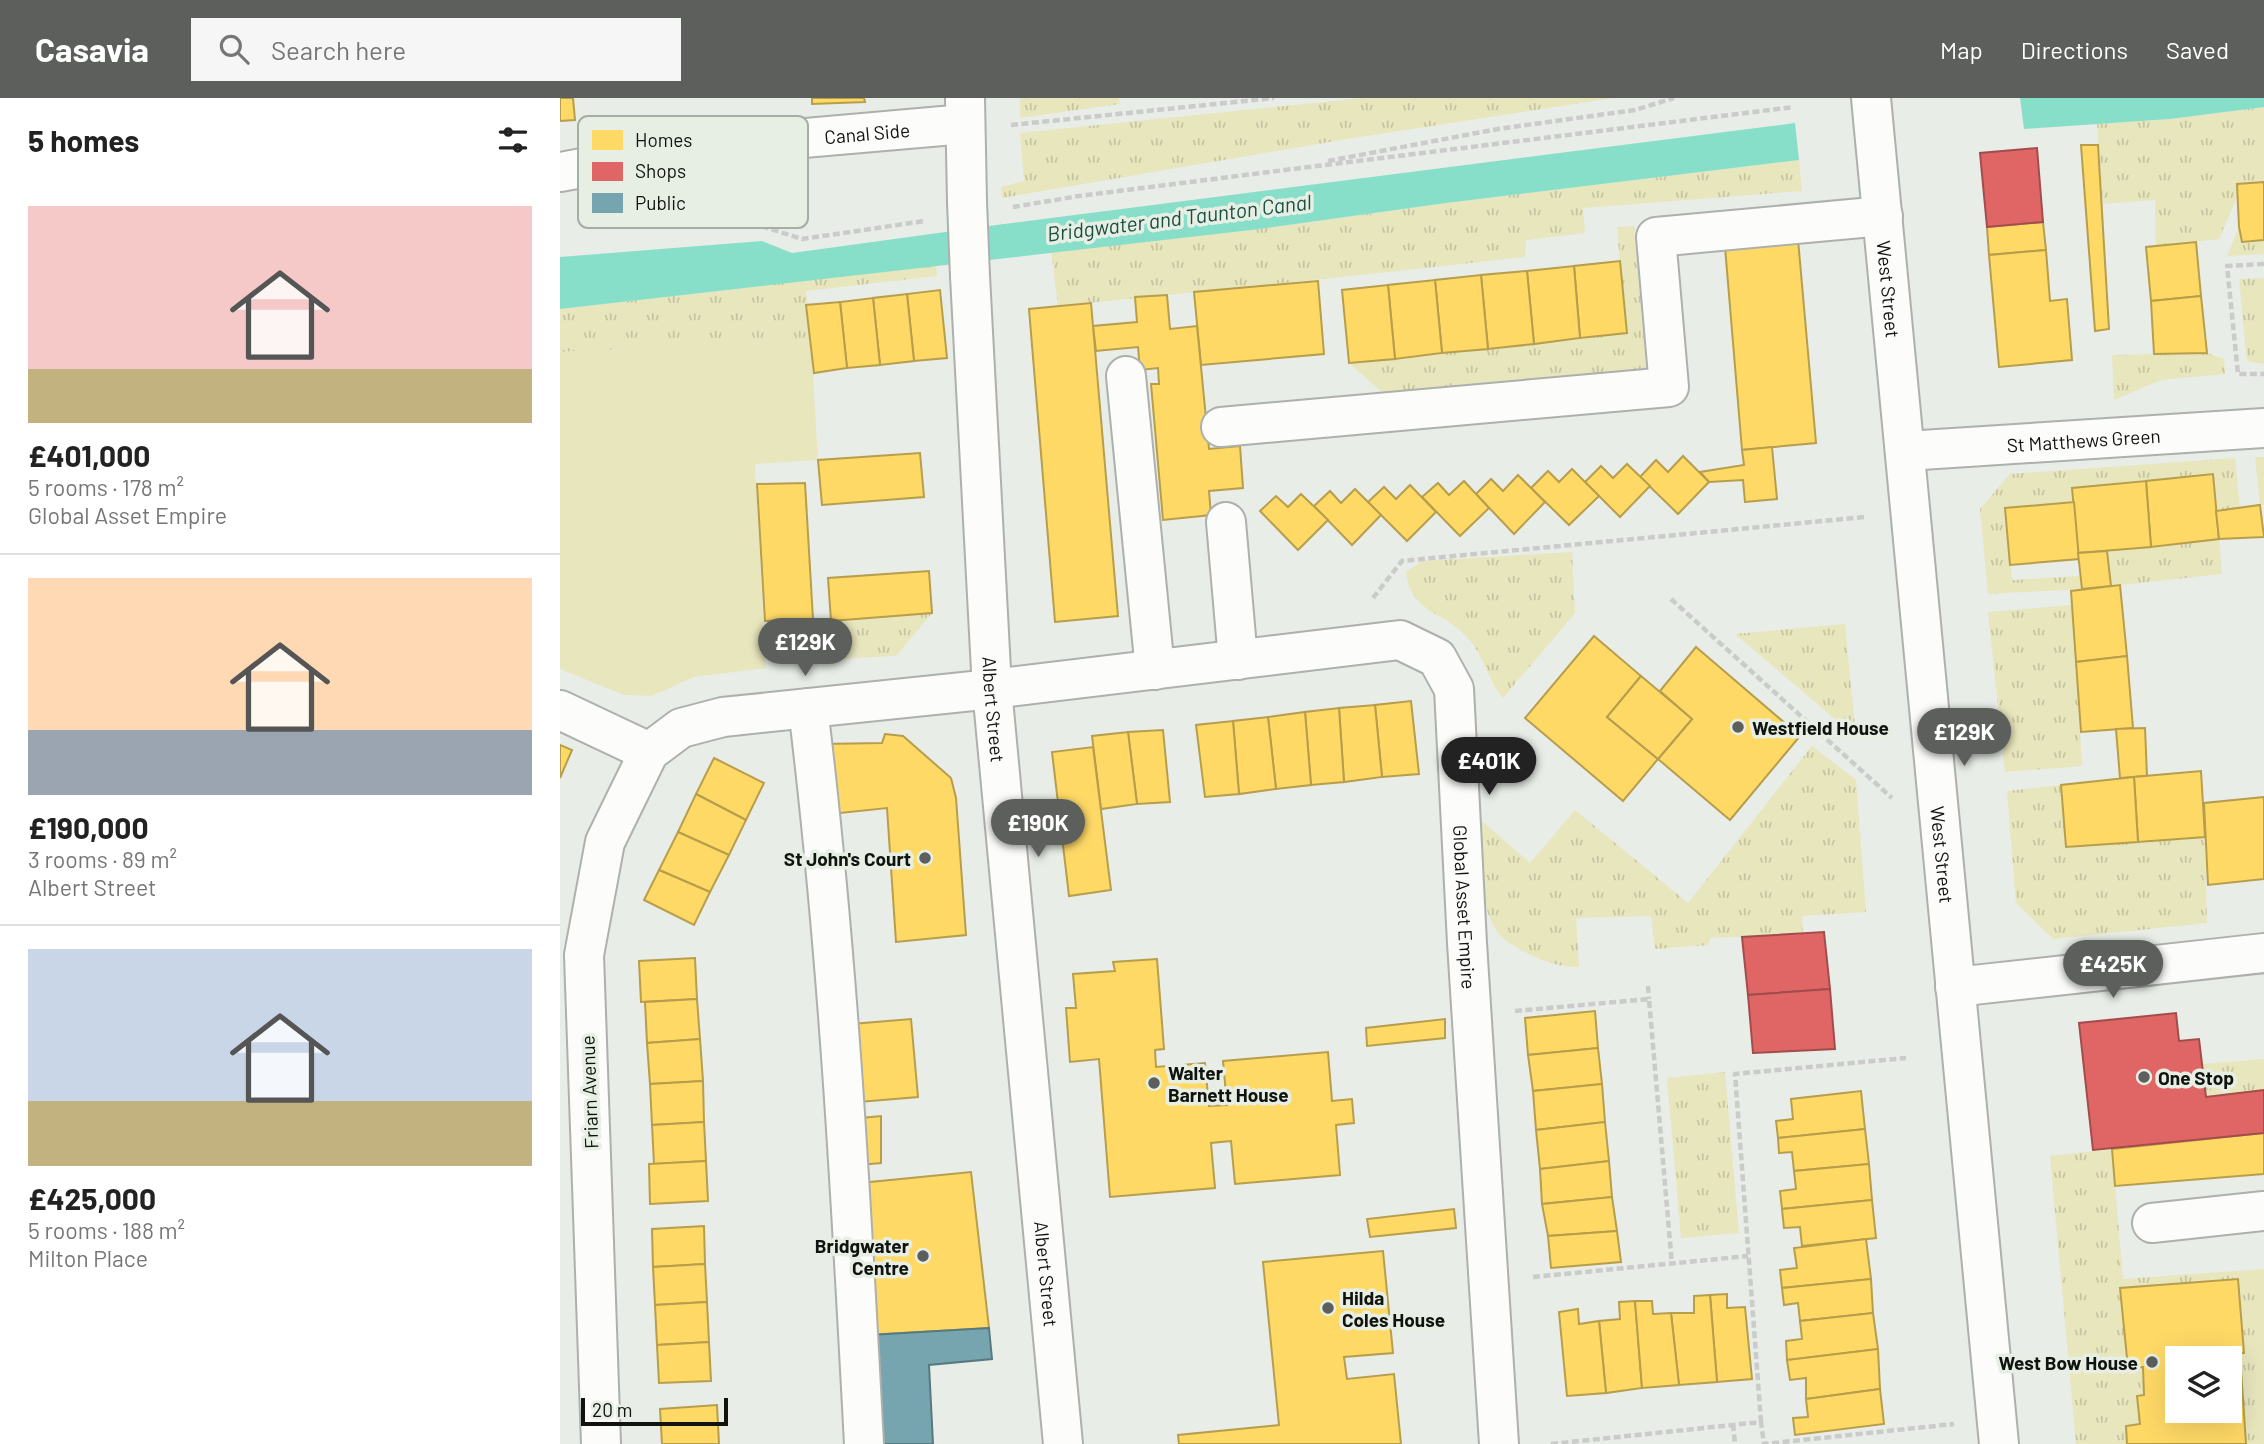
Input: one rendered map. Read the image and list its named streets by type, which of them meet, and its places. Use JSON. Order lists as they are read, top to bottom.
{
  "streets": {
    "street": [
      "Canal Side",
      "West Street",
      "St Matthews Green",
      "Albert Street",
      "Global Asset Empire",
      "Friarn Avenue"
    ]
  },
  "crossings": [
    ["Canal Side", "Albert Street"],
    ["West Street", "St Matthews Green"],
    ["Albert Street", "Global Asset Empire"],
    ["Albert Street", "Friarn Avenue"],
    ["Global Asset Empire", "Friarn Avenue"]
  ],
  "water": ["Bridgwater and Taunton Canal"],
  "places": [
    "Westfield House",
    "St John's Court",
    "One Stop",
    "Walter Barnett House",
    "Bridgwater Centre",
    "Hilda Coles House",
    "West Bow House"
  ],
  "legend": ["Homes", "Shops", "Public"],
  "scale_bar": "20 m",
  "page": {
    "header": "Casavia",
    "search": "Search here",
    "nav": ["Map", "Directions", "Saved"],
    "heading": "5 homes",
    "list": [
      {
        "name": "£401,000",
        "note": "5 rooms · 178 m² · Global Asset Empire"
      },
      {
        "name": "£190,000",
        "note": "3 rooms · 89 m² · Albert Street"
      },
      {
        "name": "£425,000",
        "note": "5 rooms · 188 m² · Milton Place"
      }
    ],
    "price": [
      "£129K",
      "£129K",
      "£401K",
      "£190K",
      "£425K"
    ],
    "scale": "20 m"
  }
}
